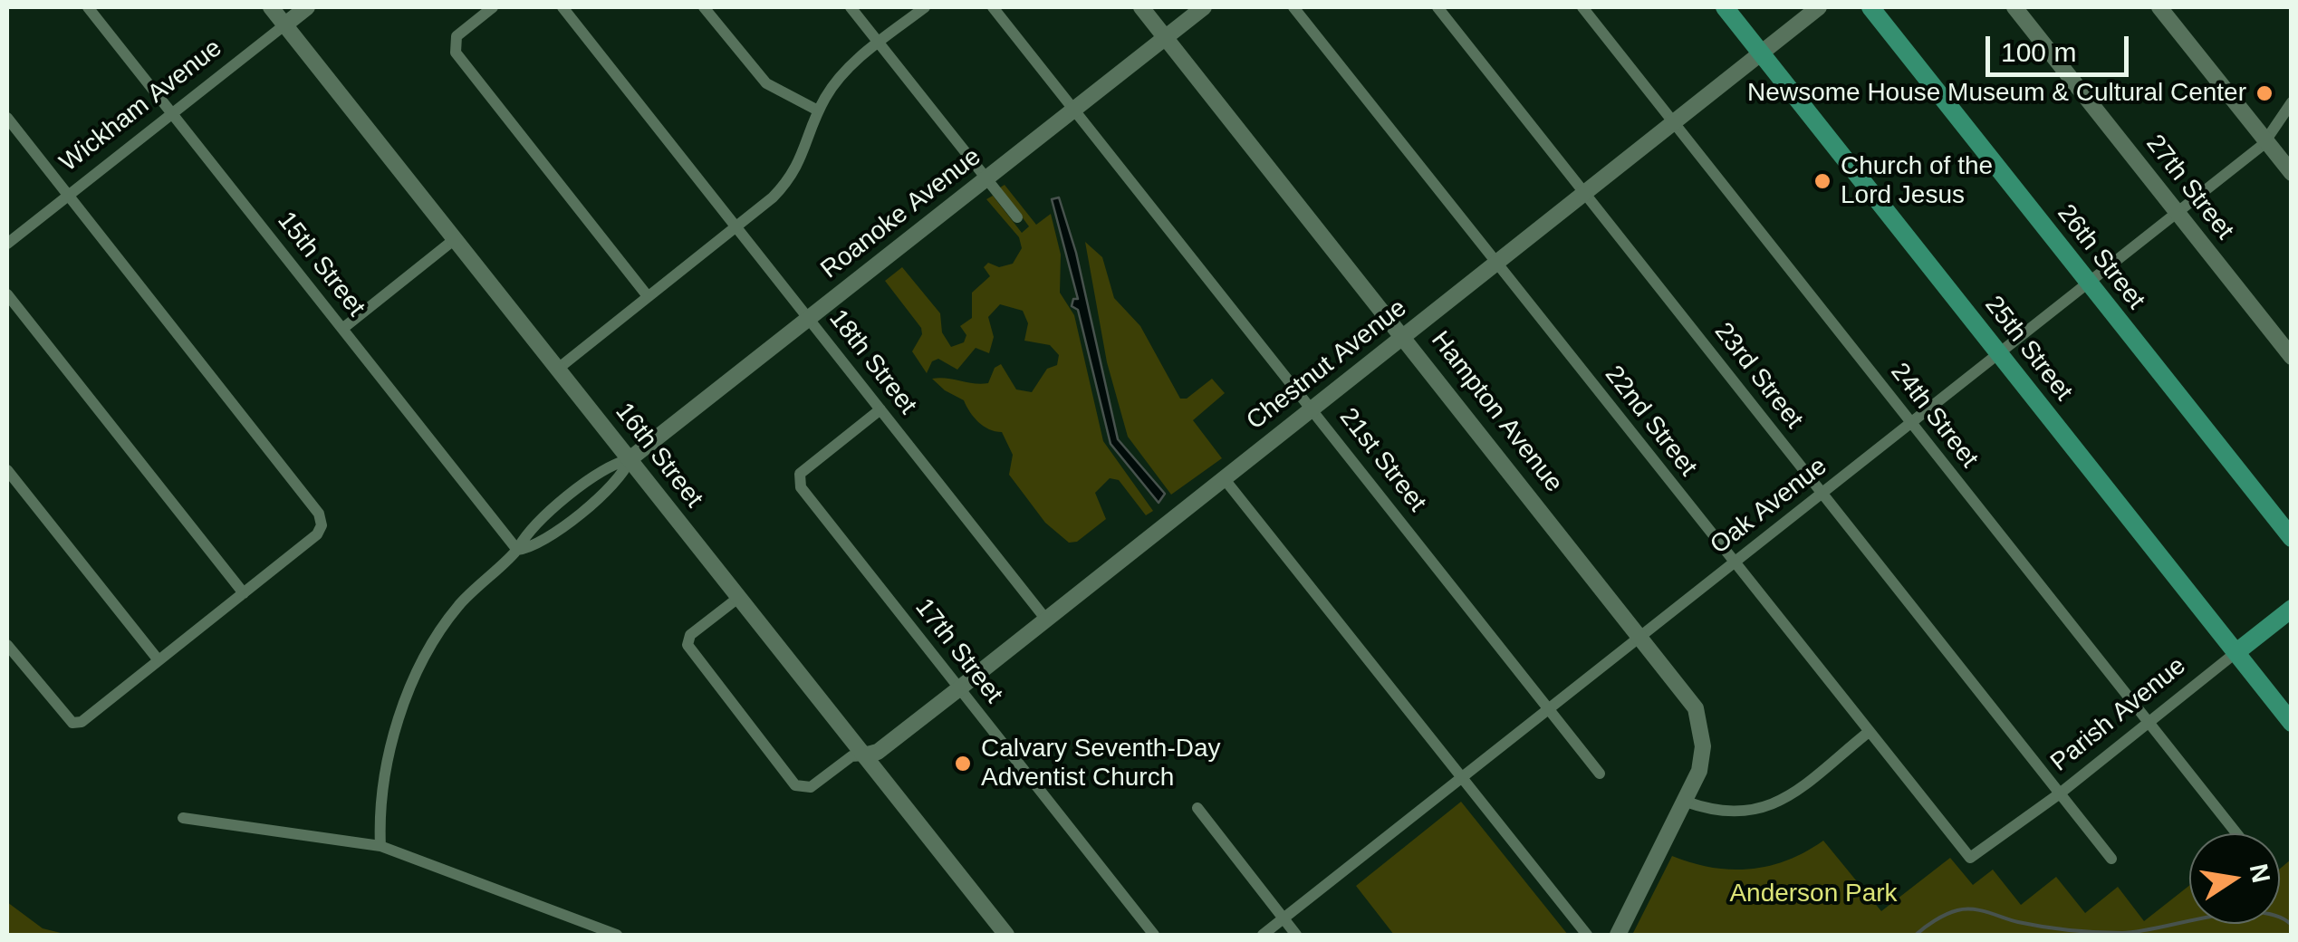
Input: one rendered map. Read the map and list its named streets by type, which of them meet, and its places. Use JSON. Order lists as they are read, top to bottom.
{
  "streets": {
    "main road": ["26th Street", "25th Street", "Parish Avenue"],
    "street": [
      "Wickham Avenue",
      "27th Street",
      "Roanoke Avenue",
      "15th Street",
      "18th Street",
      "Chestnut Avenue",
      "23rd Street",
      "Hampton Avenue",
      "24th Street",
      "22nd Street",
      "16th Street",
      "21st Street",
      "Oak Avenue",
      "17th Street"
    ]
  },
  "crossings": [
    ["Wickham Avenue", "15th Street"],
    ["Wickham Avenue", "16th Street"],
    ["27th Street", "Oak Avenue"],
    ["Roanoke Avenue", "15th Street"],
    ["Roanoke Avenue", "18th Street"],
    ["Roanoke Avenue", "Hampton Avenue"],
    ["Roanoke Avenue", "16th Street"],
    ["Roanoke Avenue", "21st Street"],
    ["26th Street", "Oak Avenue"],
    ["25th Street", "Chestnut Avenue"],
    ["25th Street", "Oak Avenue"],
    ["25th Street", "Parish Avenue"],
    ["18th Street", "Chestnut Avenue"],
    ["18th Street", "17th Street"],
    ["Chestnut Avenue", "23rd Street"],
    ["Chestnut Avenue", "Hampton Avenue"],
    ["Chestnut Avenue", "24th Street"],
    ["Chestnut Avenue", "22nd Street"],
    ["Chestnut Avenue", "16th Street"],
    ["Chestnut Avenue", "21st Street"],
    ["Chestnut Avenue", "17th Street"],
    ["23rd Street", "Oak Avenue"],
    ["23rd Street", "Parish Avenue"],
    ["Hampton Avenue", "Oak Avenue"],
    ["24th Street", "Oak Avenue"],
    ["24th Street", "Parish Avenue"],
    ["22nd Street", "Oak Avenue"],
    ["22nd Street", "Parish Avenue"],
    ["21st Street", "Oak Avenue"]
  ],
  "parks": ["Anderson Park"],
  "places": ["Newsome House Museum & Cultural Center", "Church of the Lord Jesus", "Calvary Seventh-Day Adventist Church"],
  "scale_bar": "100 m",
  "north": "right"
}
